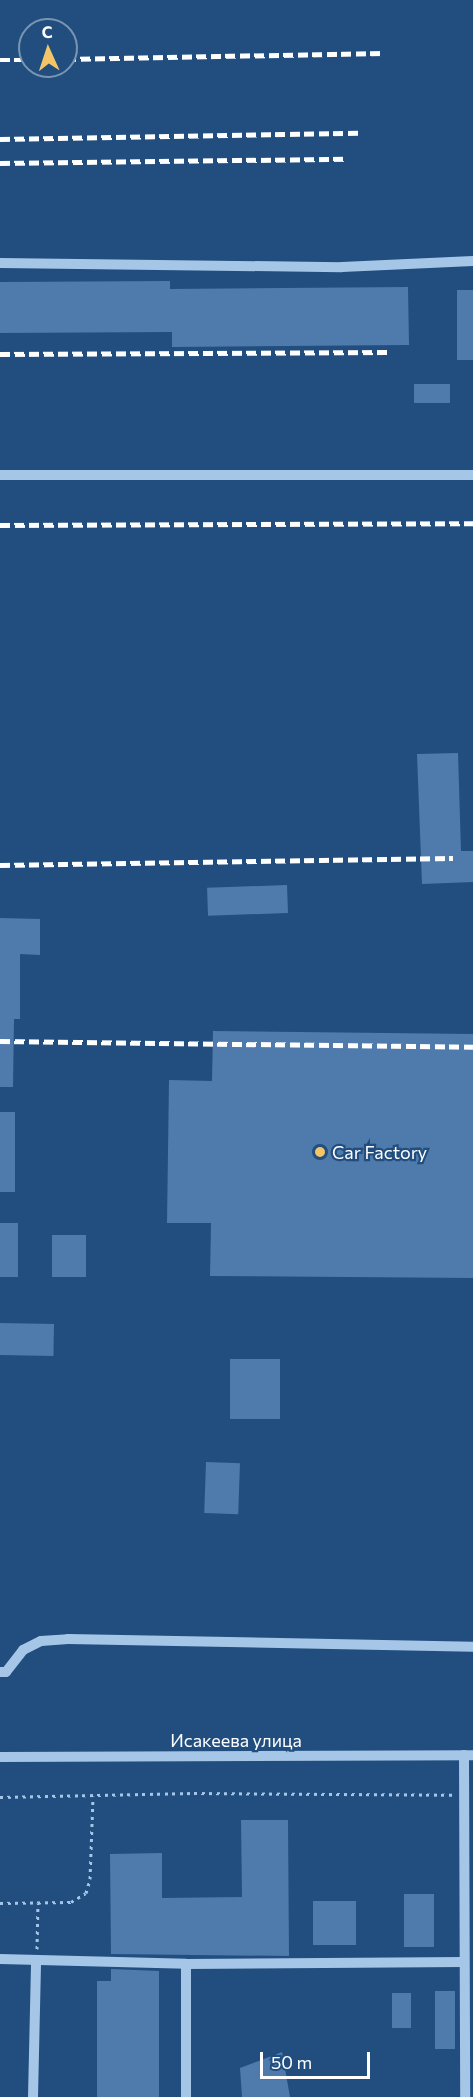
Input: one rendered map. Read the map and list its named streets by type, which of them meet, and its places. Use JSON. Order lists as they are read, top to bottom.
{
  "streets": {
    "street": ["Исакеева улица"]
  },
  "places": ["Car Factory"],
  "scale_bar": "50 m",
  "north": "top"
}
